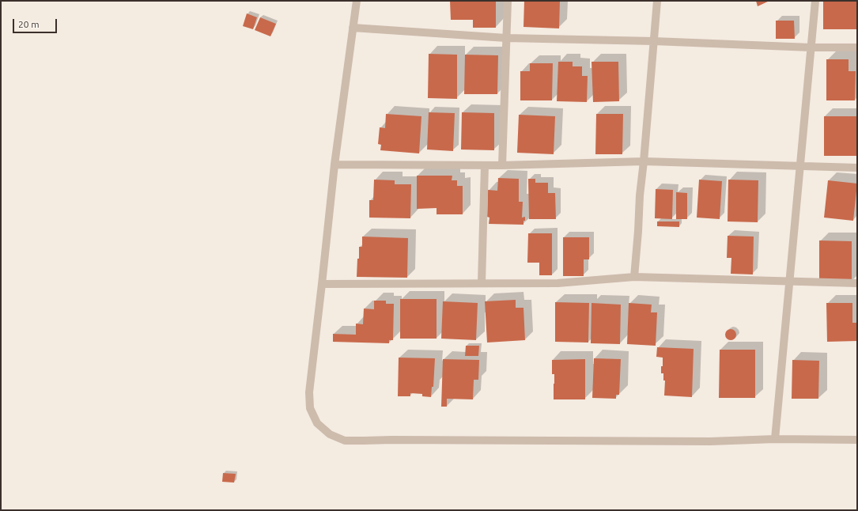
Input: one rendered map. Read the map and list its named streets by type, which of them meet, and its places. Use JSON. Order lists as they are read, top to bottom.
{
  "scale_bar": "20 m"
}
